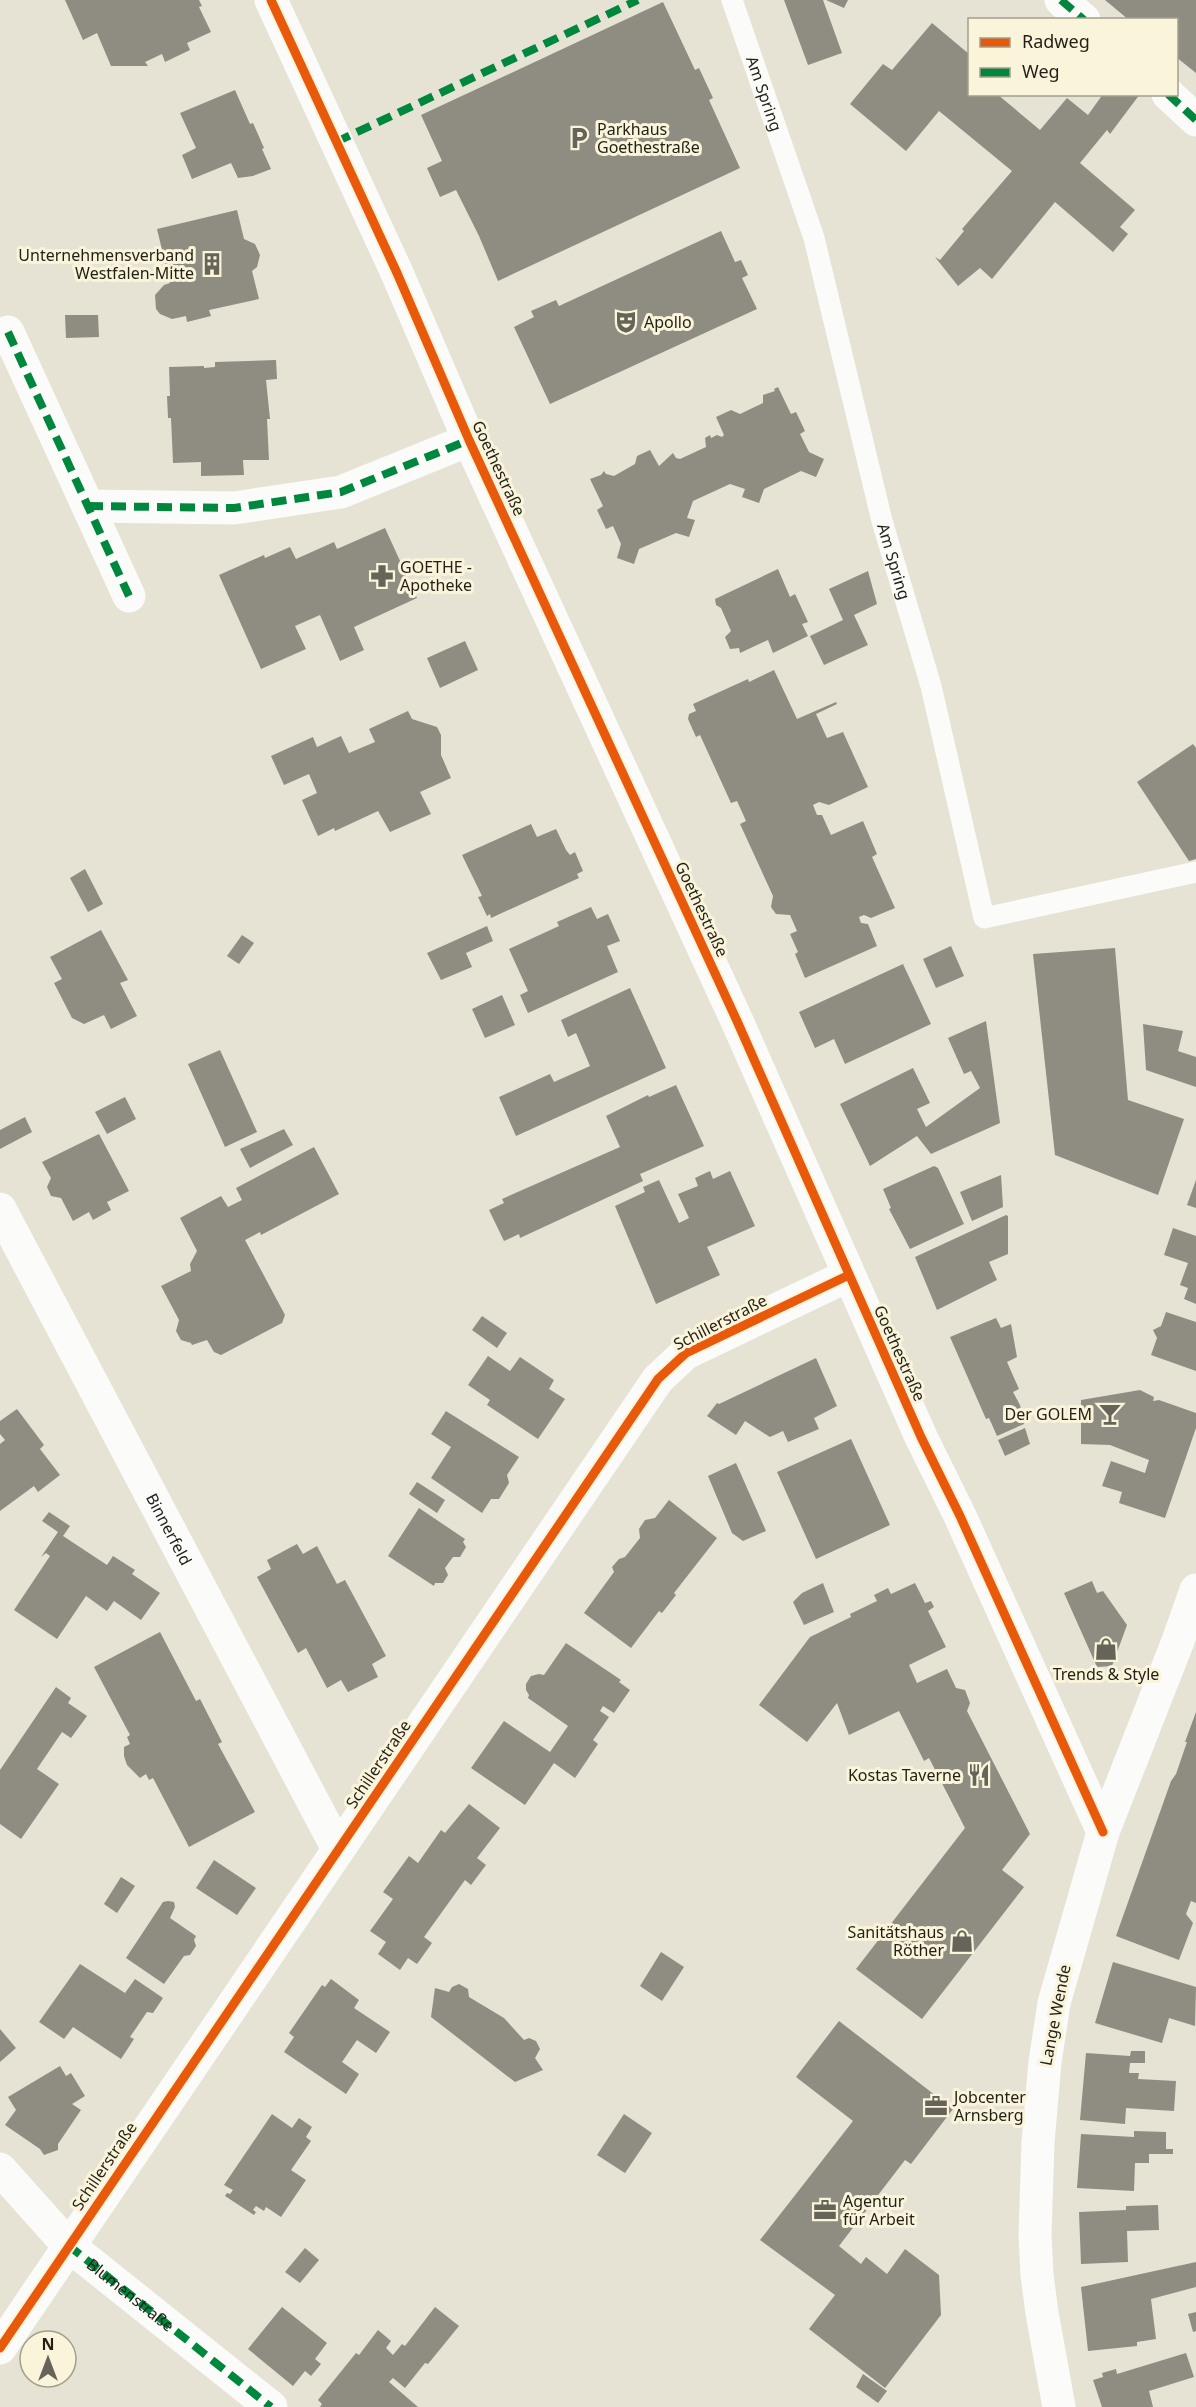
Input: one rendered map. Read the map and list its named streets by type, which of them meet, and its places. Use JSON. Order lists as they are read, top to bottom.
{
  "streets": {
    "street": [
      "Goethestraße",
      "Schillerstraße",
      "Binnerfeld",
      "Lange Wende",
      "Blumenstraße"
    ],
    "lane": ["Am Spring"]
  },
  "crossings": [
    ["Goethestraße", "Schillerstraße"],
    ["Goethestraße", "Lange Wende"],
    ["Schillerstraße", "Binnerfeld"],
    ["Schillerstraße", "Blumenstraße"]
  ],
  "places": {
    "parking": ["Parkhaus Goethestraße"],
    "building": ["Unternehmensverband Westfalen-Mitte"],
    "theatre": ["Apollo"],
    "pharmacy": ["GOETHE - Apotheke"],
    "bar": ["Der GOLEM"],
    "shop": ["Trends & Style", "Sanitätshaus Röther"],
    "restaurant": ["Kostas Taverne"],
    "office": ["Jobcenter Arnsberg", "Agentur für Arbeit"]
  },
  "legend": ["Radweg", "Weg"],
  "north": "top"
}
